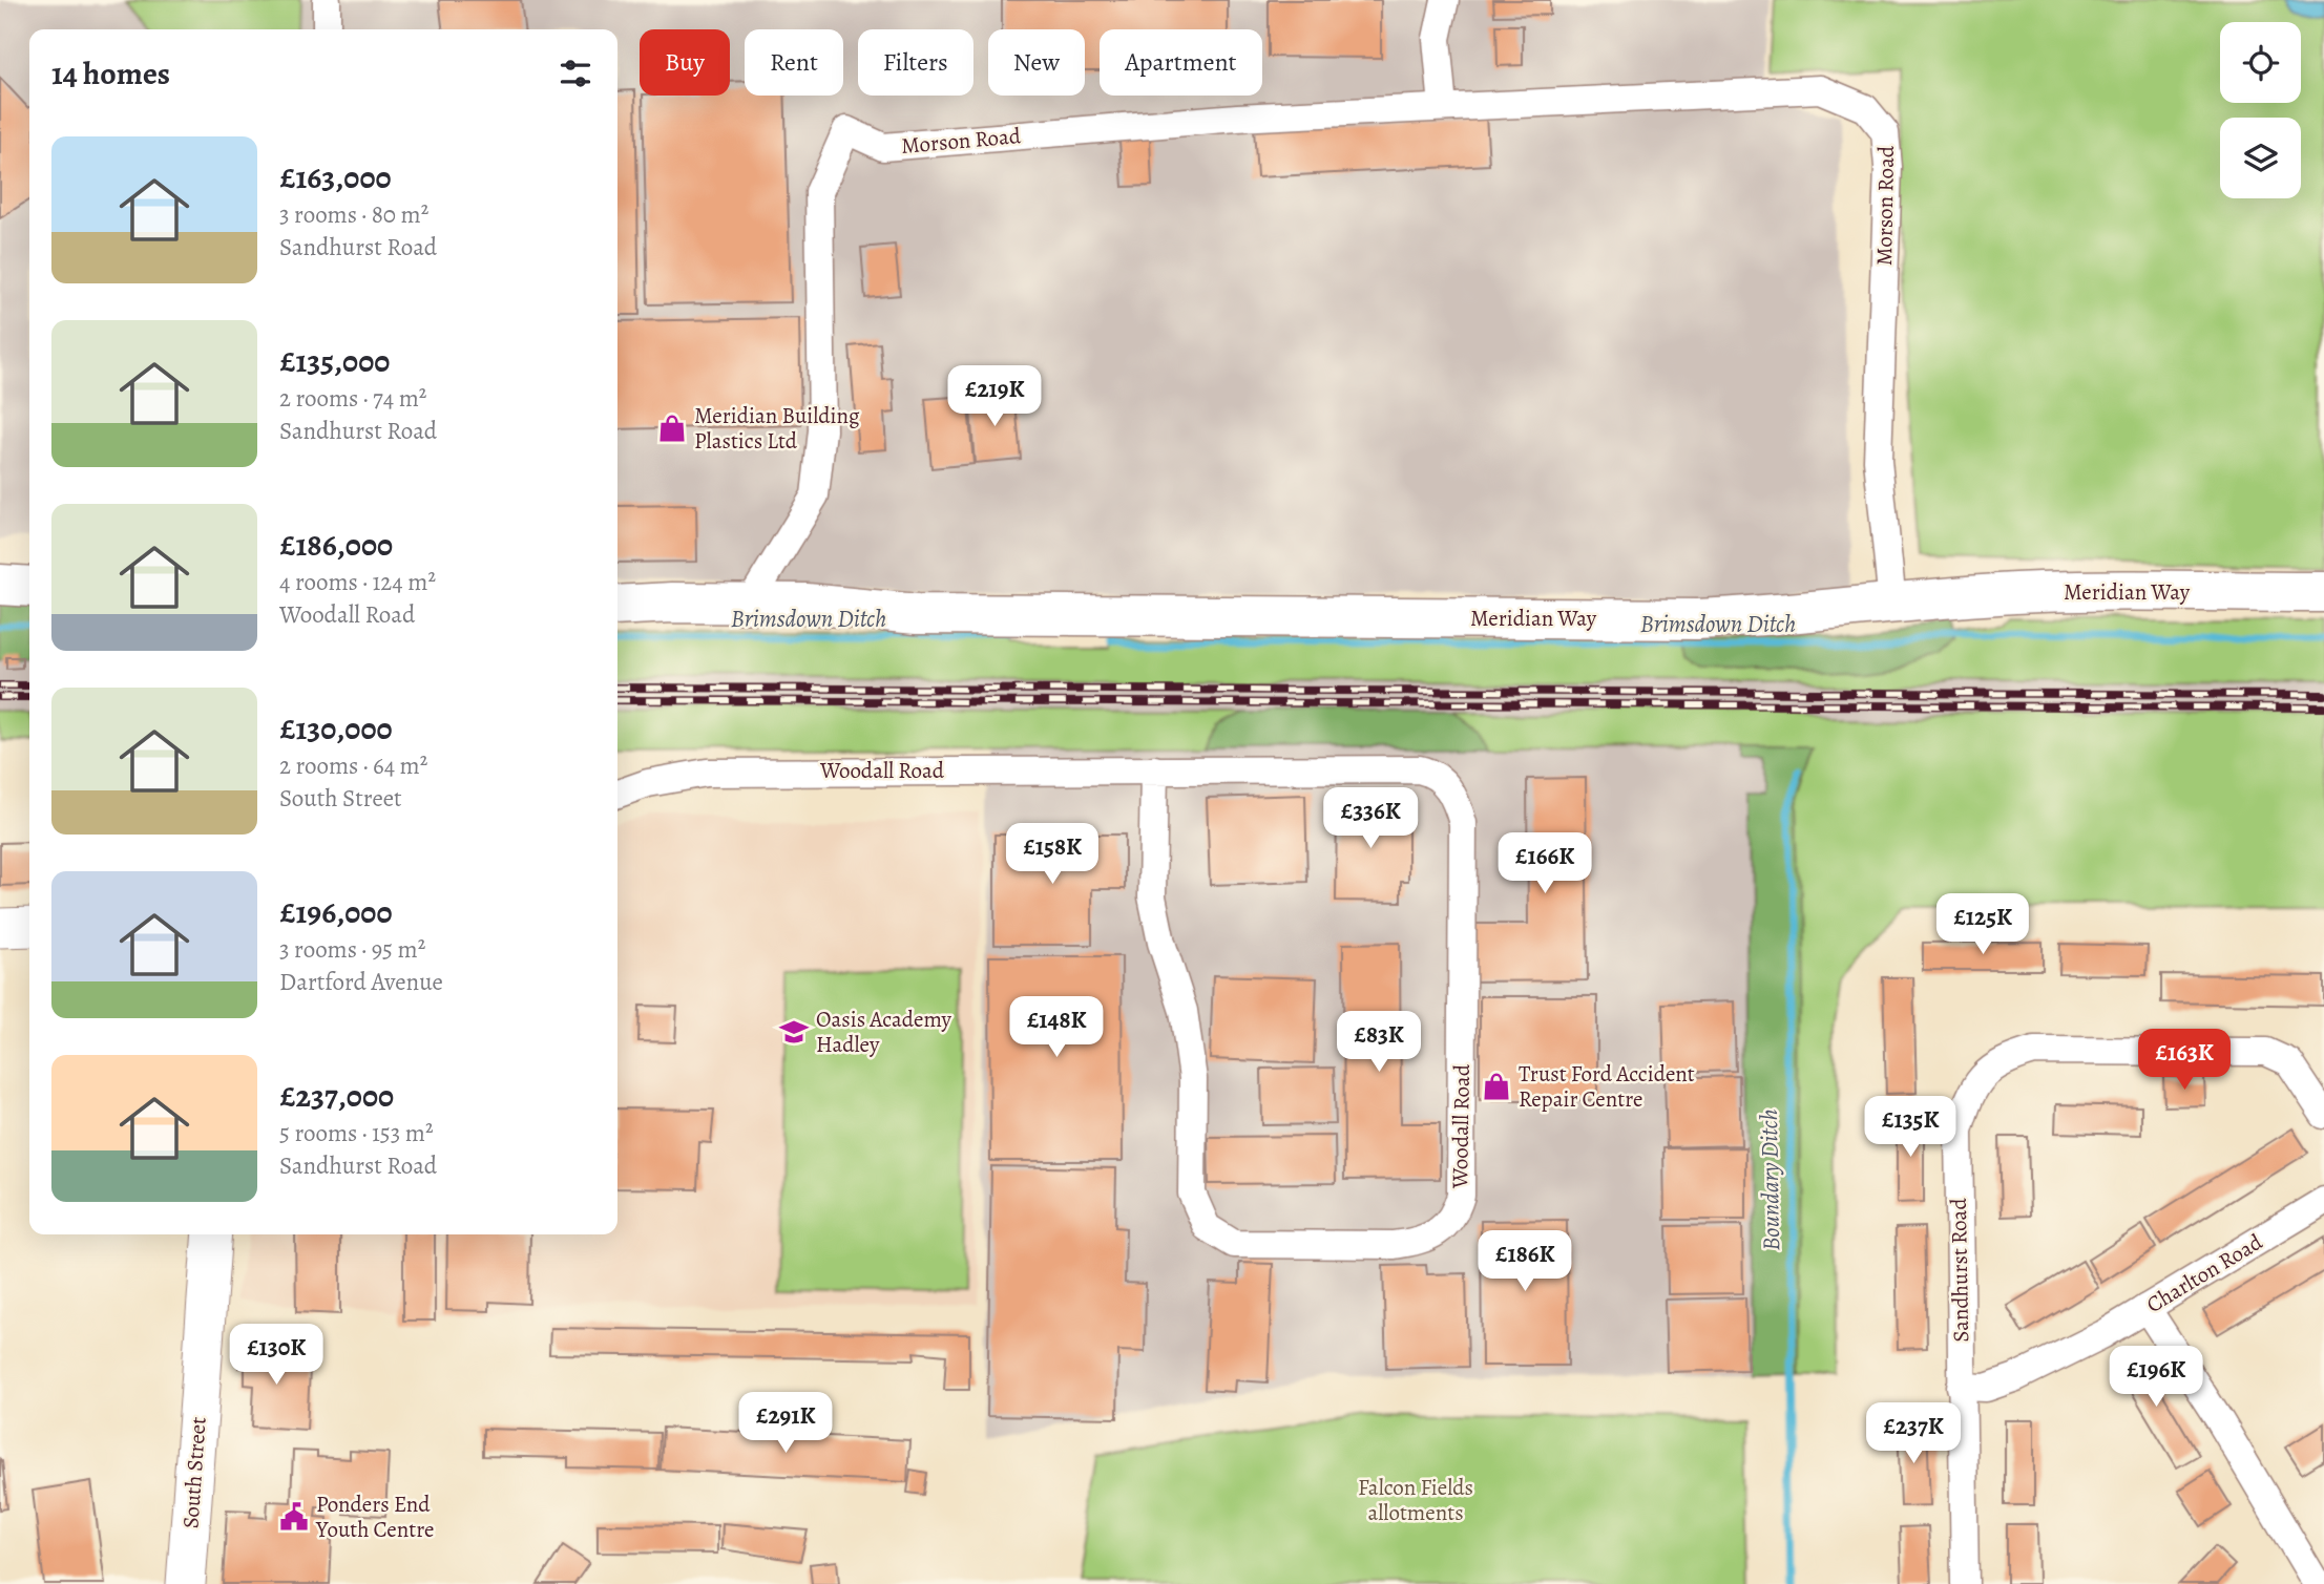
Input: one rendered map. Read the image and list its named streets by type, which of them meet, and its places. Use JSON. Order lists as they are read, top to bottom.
{
  "streets": {
    "main road": ["Meridian Way"],
    "street": [
      "Morson Road",
      "Woodall Road",
      "Sandhurst Road",
      "Charlton Road",
      "South Street"
    ]
  },
  "crossings": [
    ["Morson Road", "Meridian Way"],
    ["Sandhurst Road", "Charlton Road"]
  ],
  "water": ["Brimsdown Ditch", "Boundary Ditch"],
  "parks": ["Falcon Fields allotments"],
  "places": {
    "shop": ["Meridian Building Plastics Ltd", "Trust Ford Accident Repair Centre"],
    "school or university": ["Oasis Academy Hadley"],
    "public building": ["Ponders End Youth Centre"]
  },
  "page": {
    "chip": [
      "Buy",
      "Rent",
      "Filters",
      "New",
      "Apartment"
    ],
    "heading": "14 homes",
    "list": [
      {
        "name": "£163,000",
        "note": "3 rooms · 80 m² · Sandhurst Road"
      },
      {
        "name": "£135,000",
        "note": "2 rooms · 74 m² · Sandhurst Road"
      },
      {
        "name": "£186,000",
        "note": "4 rooms · 124 m² · Woodall Road"
      },
      {
        "name": "£130,000",
        "note": "2 rooms · 64 m² · South Street"
      },
      {
        "name": "£196,000",
        "note": "3 rooms · 95 m² · Dartford Avenue"
      },
      {
        "name": "£237,000",
        "note": "5 rooms · 153 m² · Sandhurst Road"
      }
    ],
    "price": [
      "£219K",
      "£336K",
      "£158K",
      "£166K",
      "£125K",
      "£148K",
      "£83K",
      "£163K",
      "£135K",
      "£186K",
      "£130K",
      "£196K",
      "£291K",
      "£237K"
    ]
  }
}
